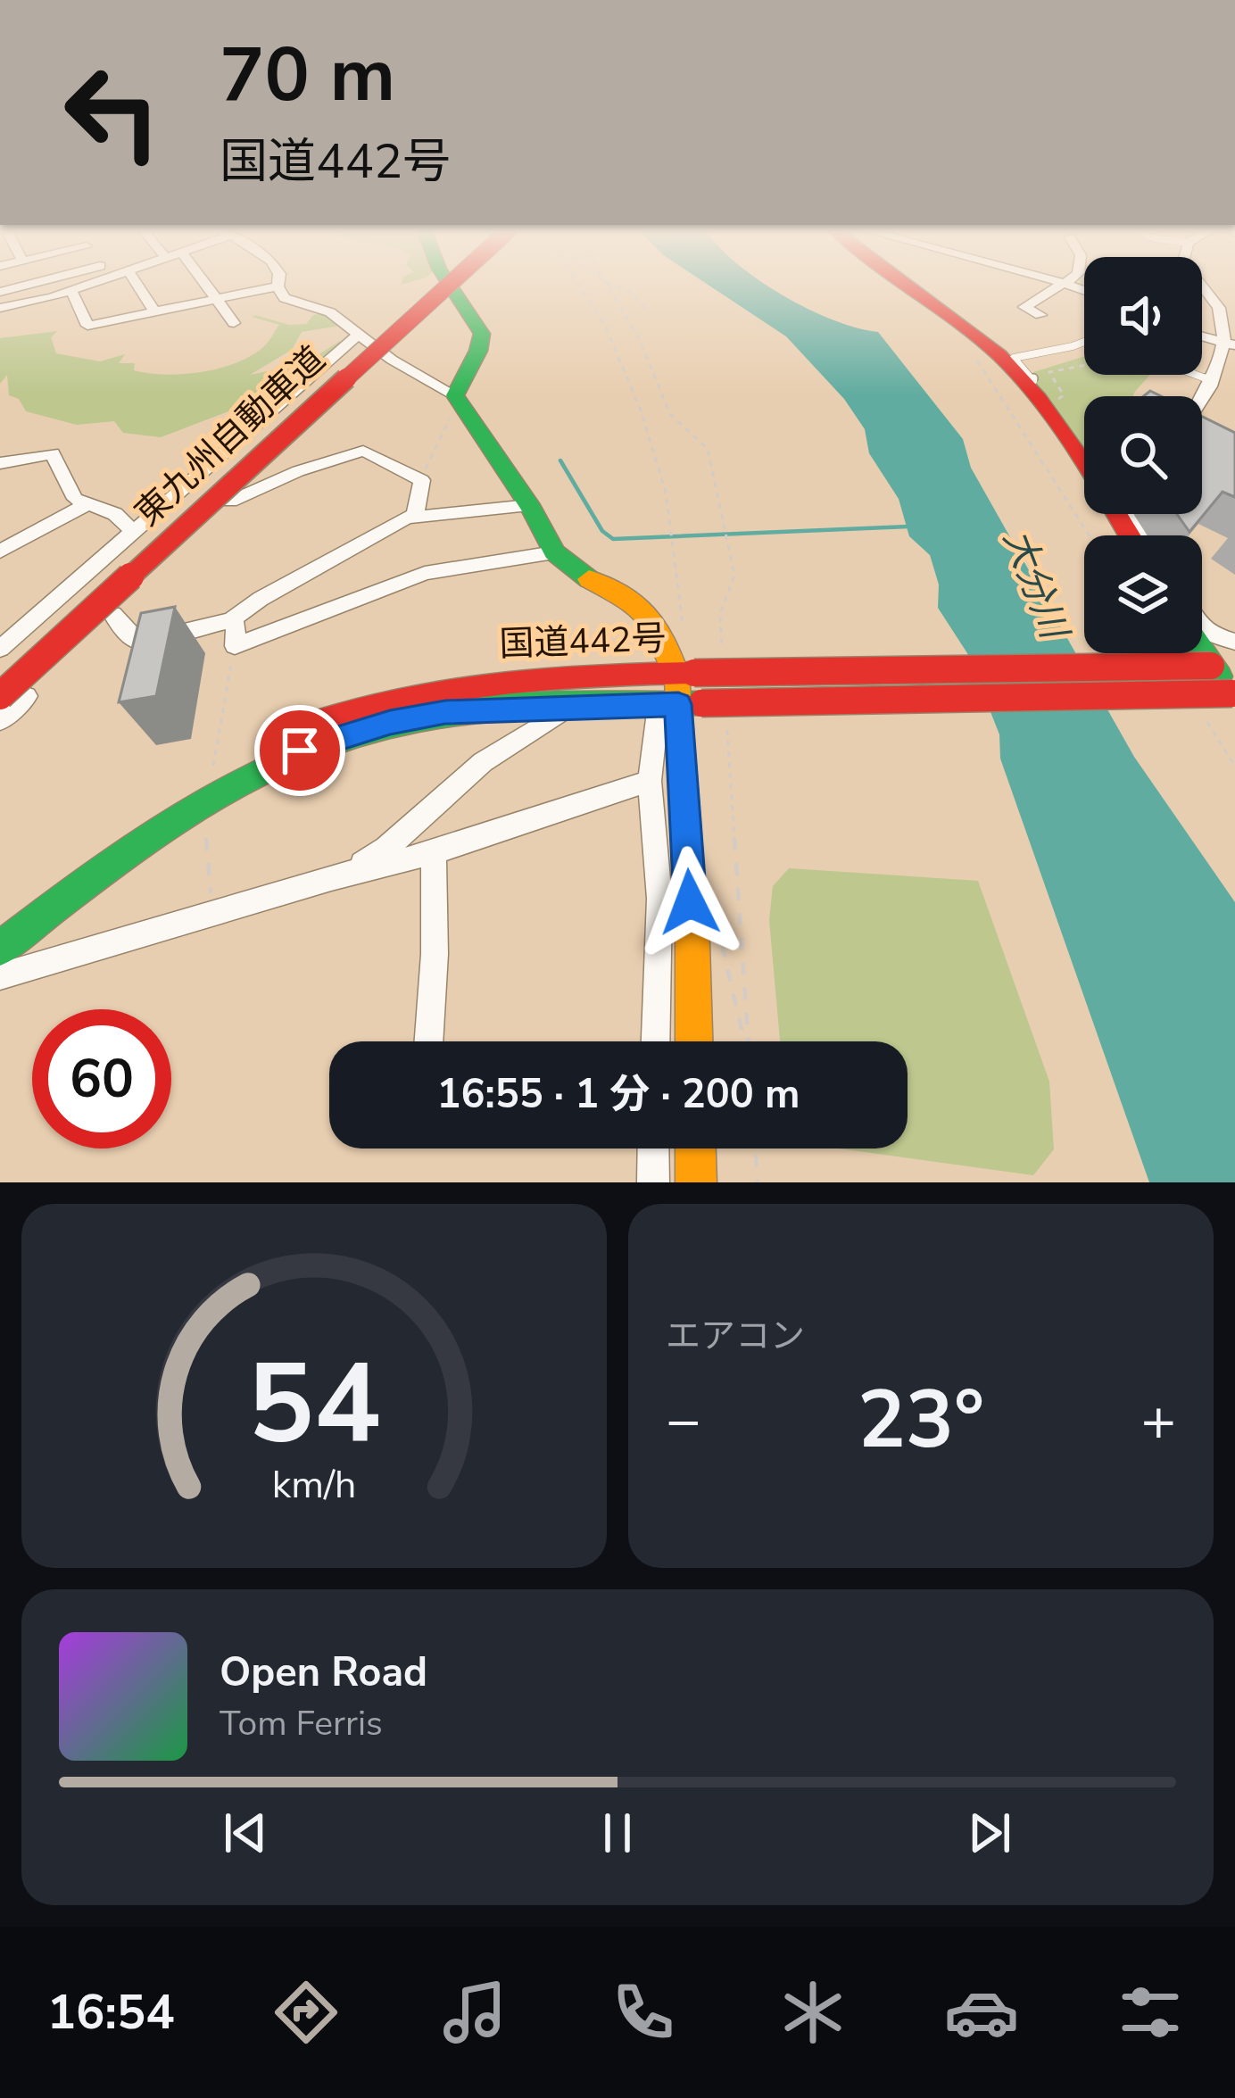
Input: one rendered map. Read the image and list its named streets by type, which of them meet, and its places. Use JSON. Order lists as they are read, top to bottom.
{
  "streets": {
    "main road": ["東九州自動車道", "国道442号"]
  },
  "water": ["大分川"],
  "page": {
    "turn": ["70 m", "国道442号"],
    "limit": "60",
    "trip": "16:55 · 1 分 · 200 m",
    "tile": "エアコン",
    "heat": ["−", "23°", "+"],
    "song": ["Open Road", "Tom Ferris"],
    "tabs": "16:54",
    "gauge": ["54", "km/h"]
  }
}
